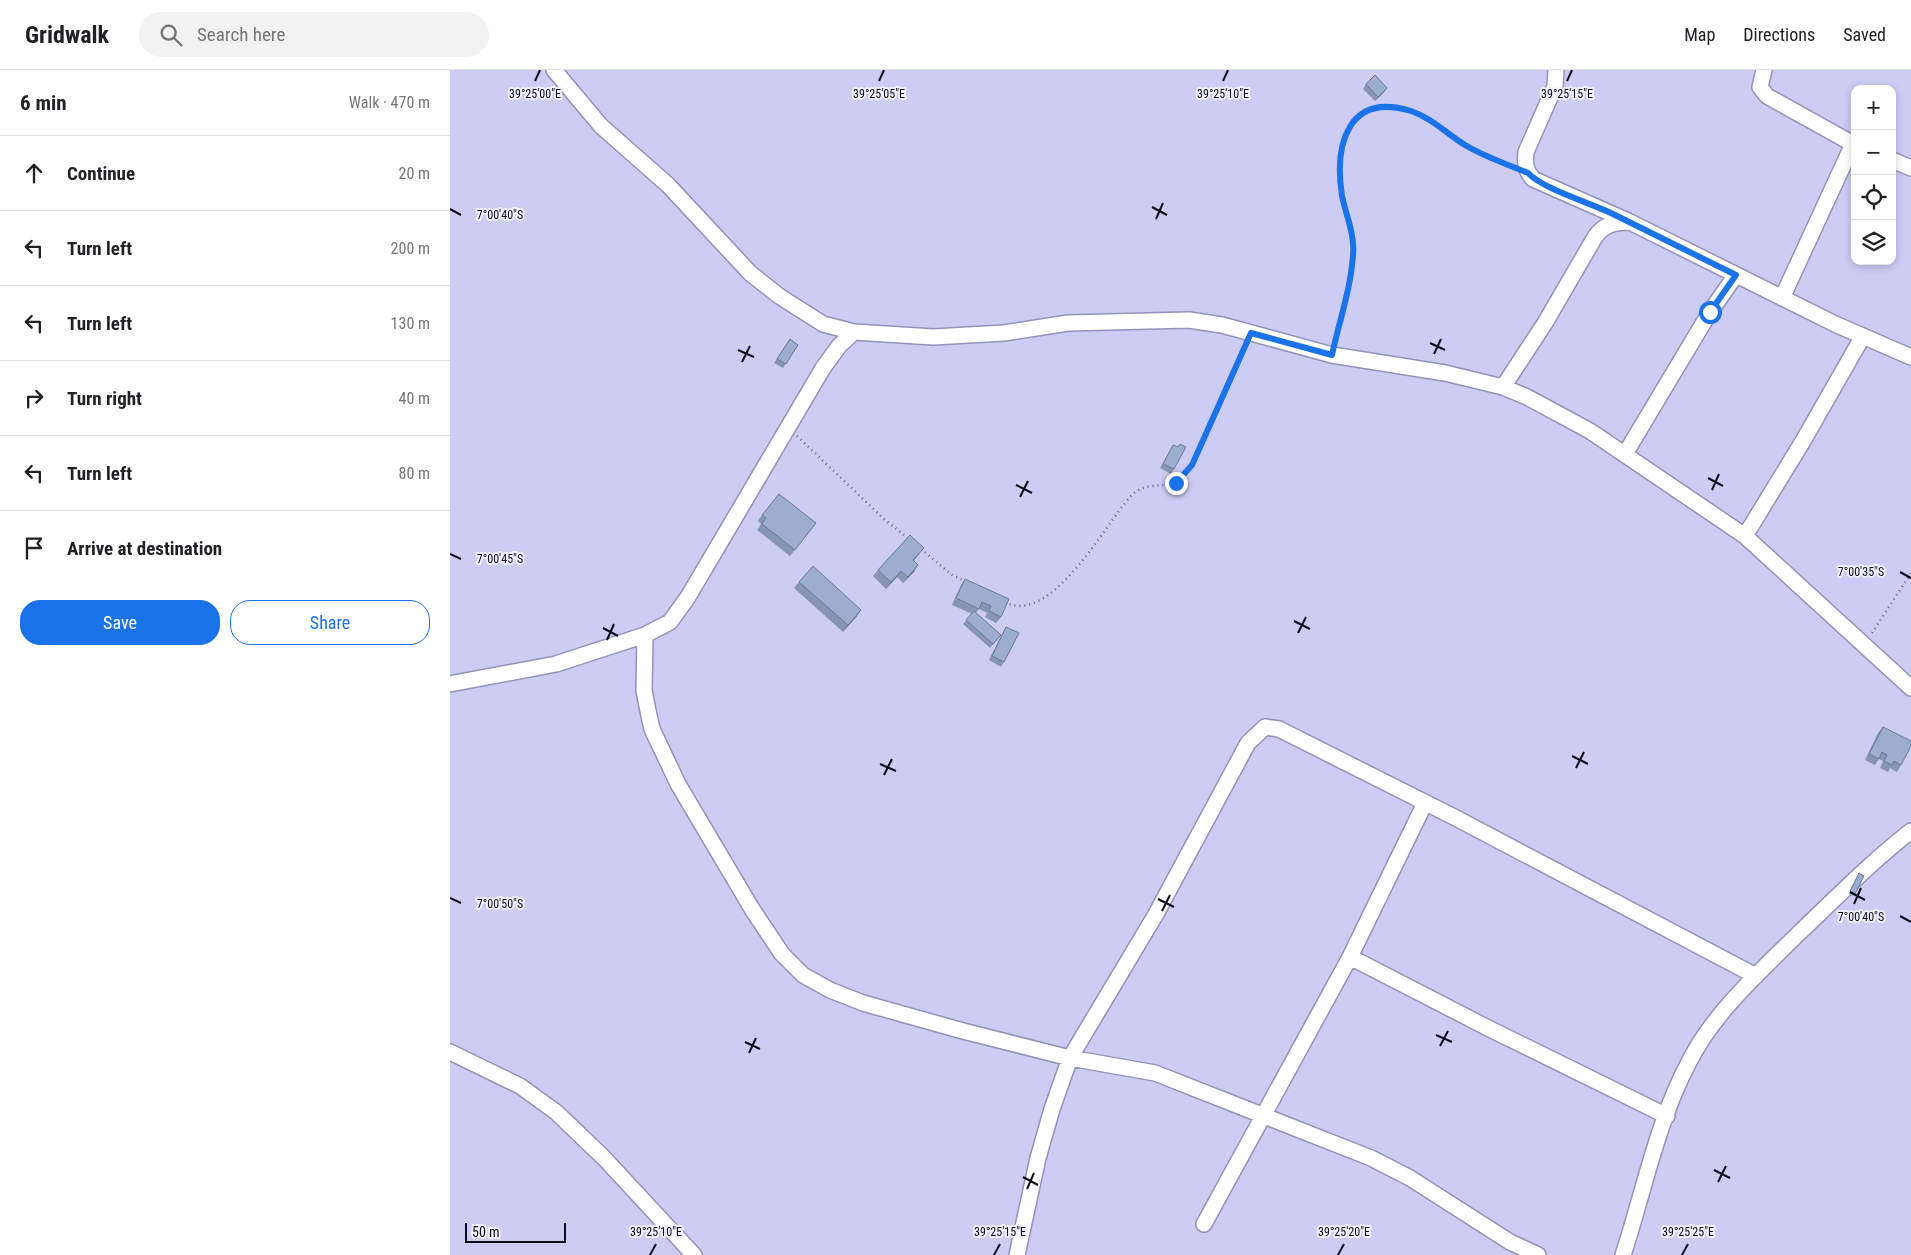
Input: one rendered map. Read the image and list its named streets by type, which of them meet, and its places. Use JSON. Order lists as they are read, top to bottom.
{
  "scale_bar": "50 m",
  "page": {
    "header": "Gridwalk",
    "search": "Search here",
    "nav": ["Map", "Directions", "Saved"],
    "heading": ["6 min", "Walk · 470 m"],
    "map_buttons": ["+", "−"],
    "list": [
      ["Continue", "20 m"],
      ["Turn left", "200 m"],
      ["Turn left", "130 m"],
      ["Turn right", "40 m"],
      ["Turn left", "80 m"],
      "Arrive at destination"
    ],
    "buttons": ["Save", "Share"],
    "scale": "50 m"
  },
  "coordinates": [
    "39°25'00\"E",
    "39°25'05\"E",
    "39°25'10\"E",
    "39°25'15\"E",
    "7°00'40\"S",
    "7°00'45\"S",
    "7°00'35\"S",
    "7°00'50\"S",
    "39°25'20\"E",
    "39°25'25\"E"
  ]
}
